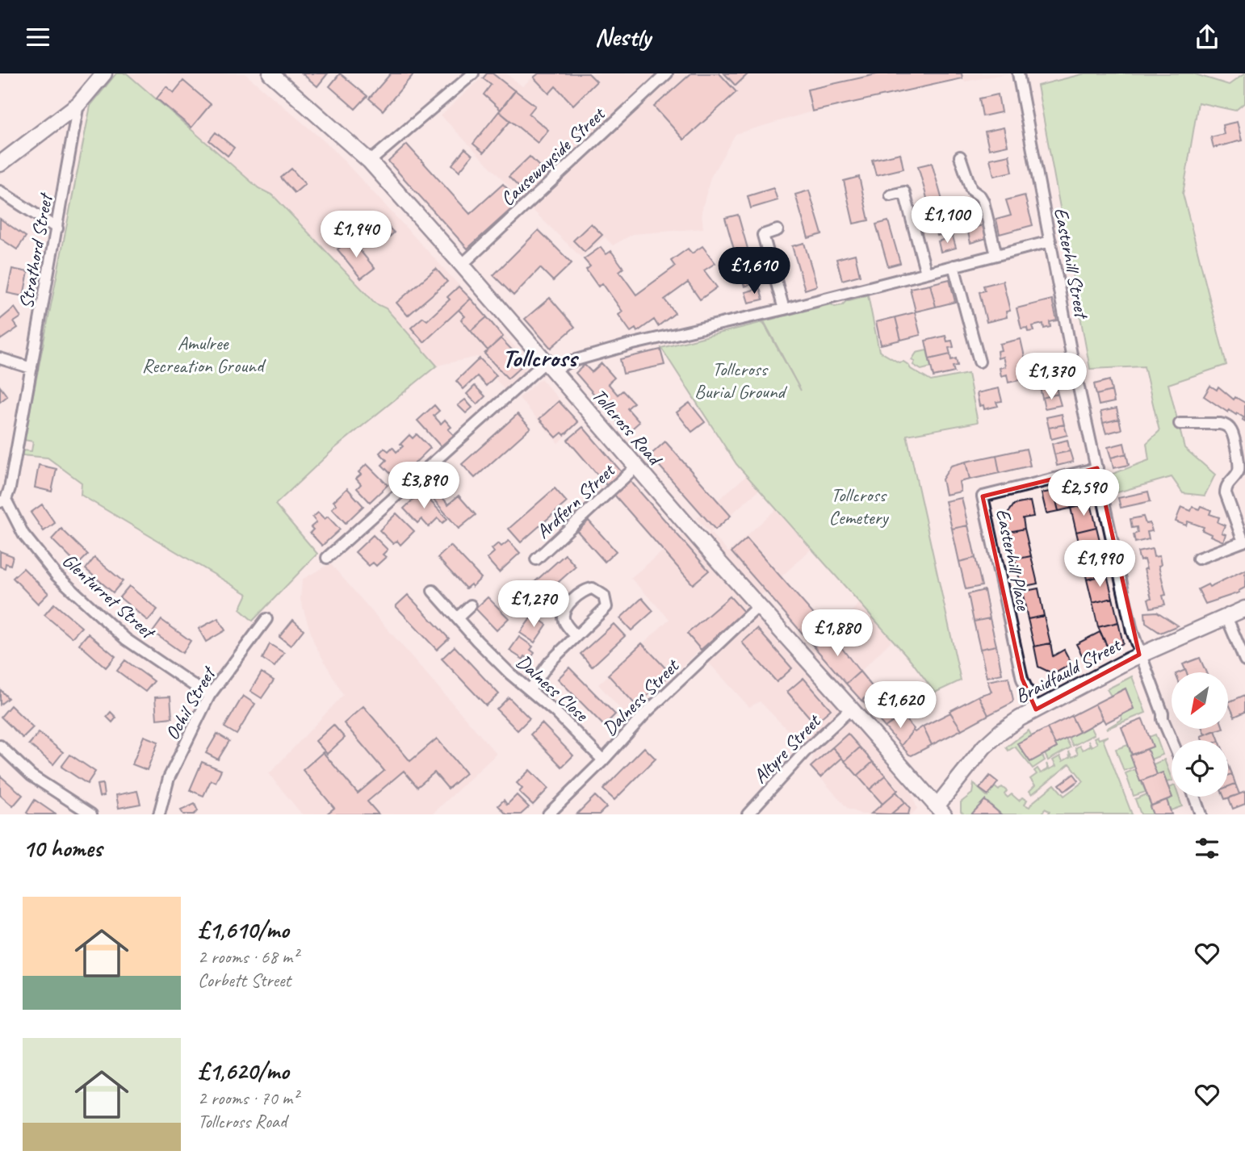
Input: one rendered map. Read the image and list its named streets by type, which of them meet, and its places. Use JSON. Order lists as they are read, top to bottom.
{
  "streets": {
    "street": [
      "Causewayside Street",
      "Strathord Street",
      "Easterhill Street",
      "Tollcross Road",
      "Ardfern Street",
      "Easterhill Place",
      "Glenturret Street",
      "Braidfauld Street",
      "Dalness Close",
      "Dalness Street",
      "Ochil Street",
      "Altyre Street"
    ]
  },
  "crossings": [
    ["Causewayside Street", "Tollcross Road"],
    ["Strathord Street", "Glenturret Street"],
    ["Easterhill Street", "Easterhill Place"],
    ["Easterhill Street", "Braidfauld Street"],
    ["Tollcross Road", "Ardfern Street"],
    ["Tollcross Road", "Braidfauld Street"],
    ["Tollcross Road", "Dalness Street"],
    ["Tollcross Road", "Altyre Street"],
    ["Easterhill Place", "Braidfauld Street"],
    ["Glenturret Street", "Ochil Street"],
    ["Dalness Close", "Dalness Street"]
  ],
  "districts": ["Tollcross"],
  "parks": ["Amulree Recreation Ground", "Tollcross Burial Ground", "Tollcross Cemetery"],
  "north": "bottom left",
  "page": {
    "header": "Nestly",
    "price": [
      "£1,100",
      "£1,940",
      "£1,610",
      "£1,370",
      "£3,890",
      "£2,590",
      "£1,990",
      "£1,270",
      "£1,880",
      "£1,620"
    ],
    "heading": "10 homes",
    "list": [
      {
        "name": "£1,610/mo",
        "note": "2 rooms · 68 m² · Corbett Street"
      },
      {
        "name": "£1,620/mo",
        "note": "2 rooms · 70 m² · Tollcross Road"
      }
    ]
  }
}
